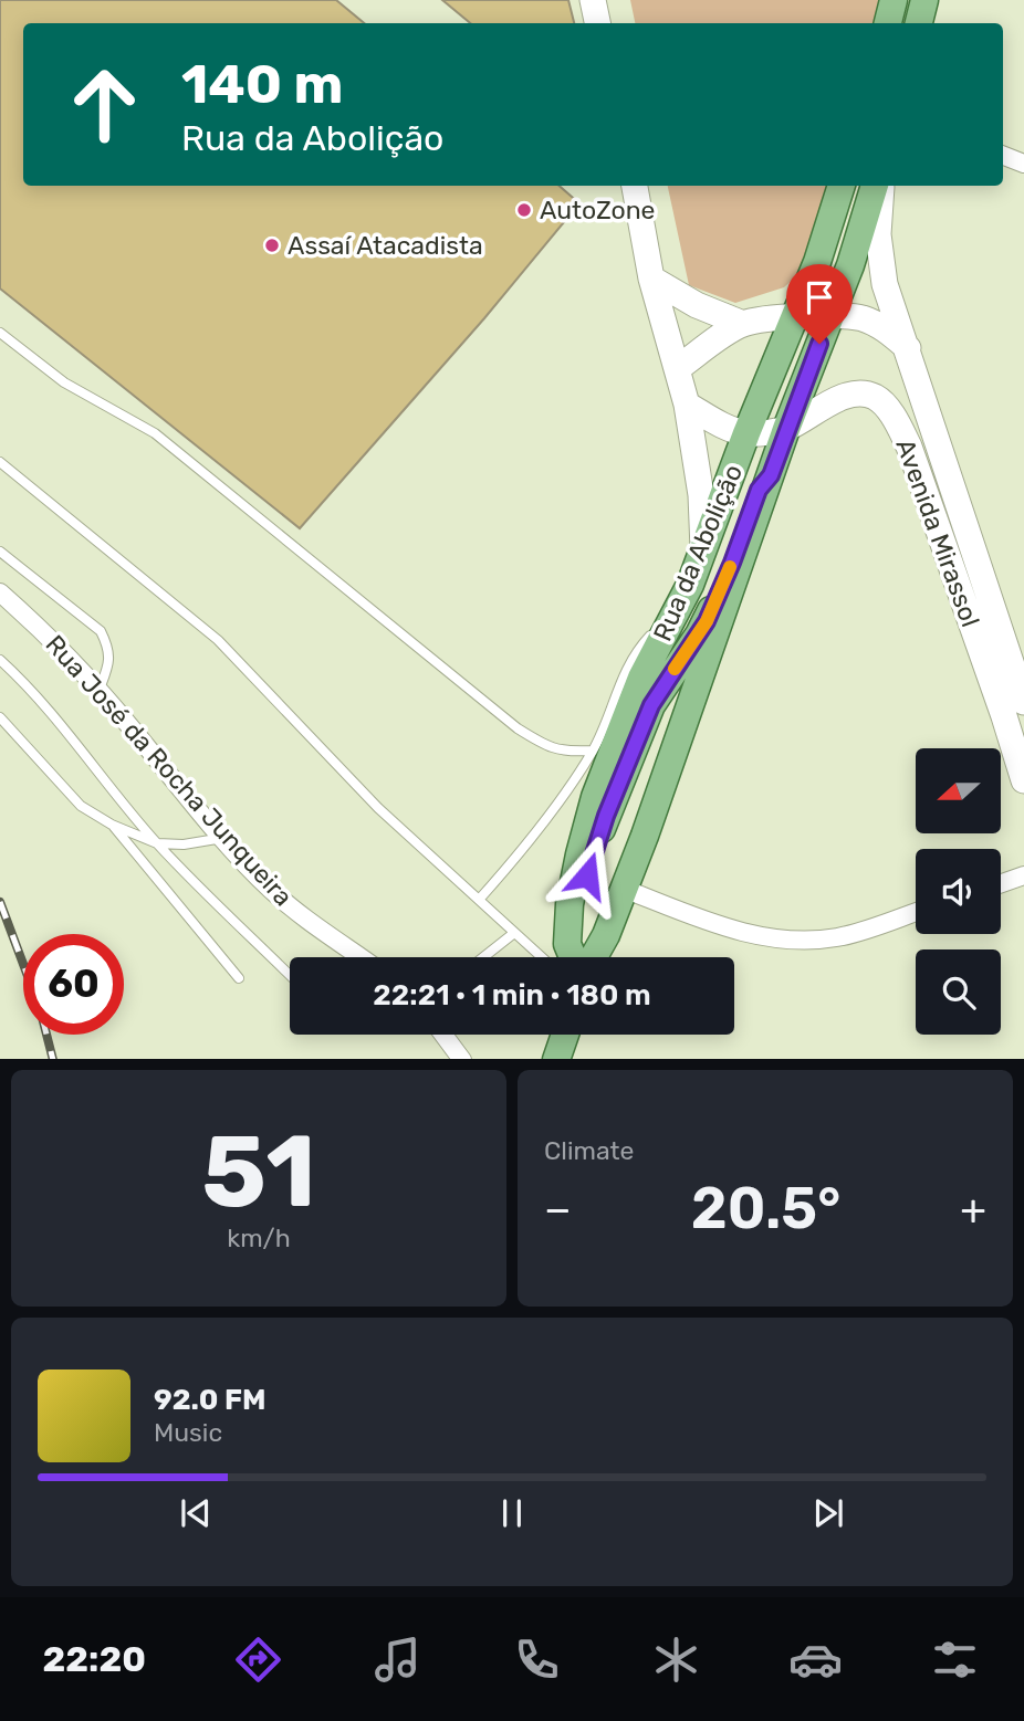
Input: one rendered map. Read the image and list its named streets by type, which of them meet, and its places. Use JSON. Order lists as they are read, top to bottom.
{
  "streets": {
    "main road": ["Avenida Mirassol", "Rua da Abolição"],
    "street": ["Rua José da Rocha Junqueira"]
  },
  "crossings": [
    ["Avenida Mirassol", "Rua da Abolição"]
  ],
  "places": ["AutoZone", "Assaí Atacadista"],
  "north": "left",
  "page": {
    "turn": ["140 m", "Rua da Abolição"],
    "limit": "60",
    "trip": "22:21 · 1 min · 180 m",
    "tile": [
      ["51", "km/h"],
      "Climate"
    ],
    "heat": ["−", "20.5°", "+"],
    "song": ["92.0 FM", "Music"],
    "tabs": "22:20"
  }
}
